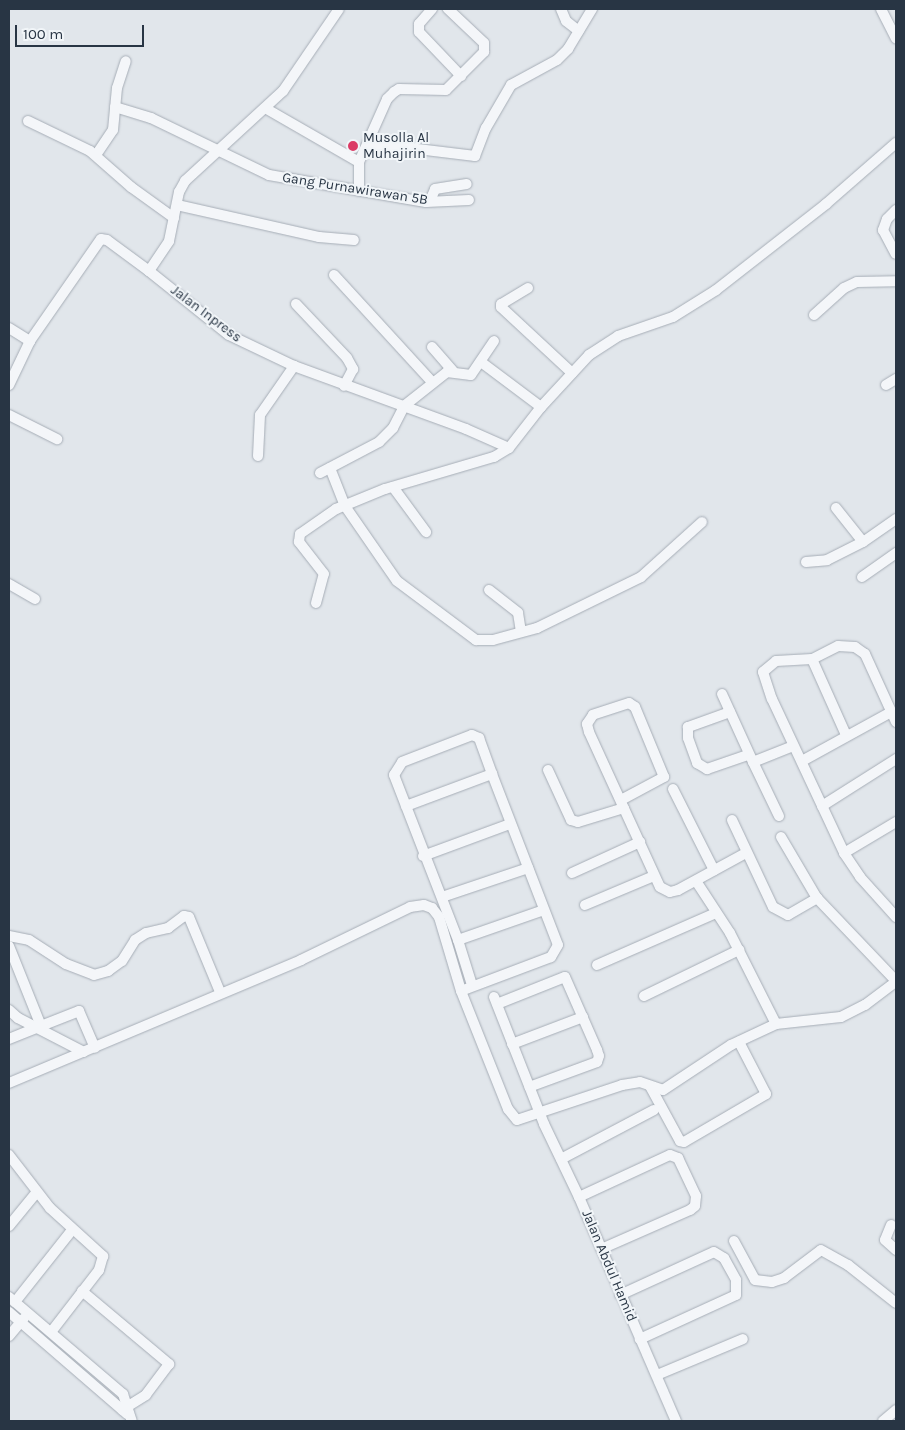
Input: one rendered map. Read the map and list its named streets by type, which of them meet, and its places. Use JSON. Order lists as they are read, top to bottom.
{
  "streets": {
    "street": ["Gang Purnawirawan 5B", "Jalan Inpress", "Jalan Abdul Hamid"]
  },
  "places": ["Musolla Al Muhajirin"],
  "scale_bar": "100 m"
}
